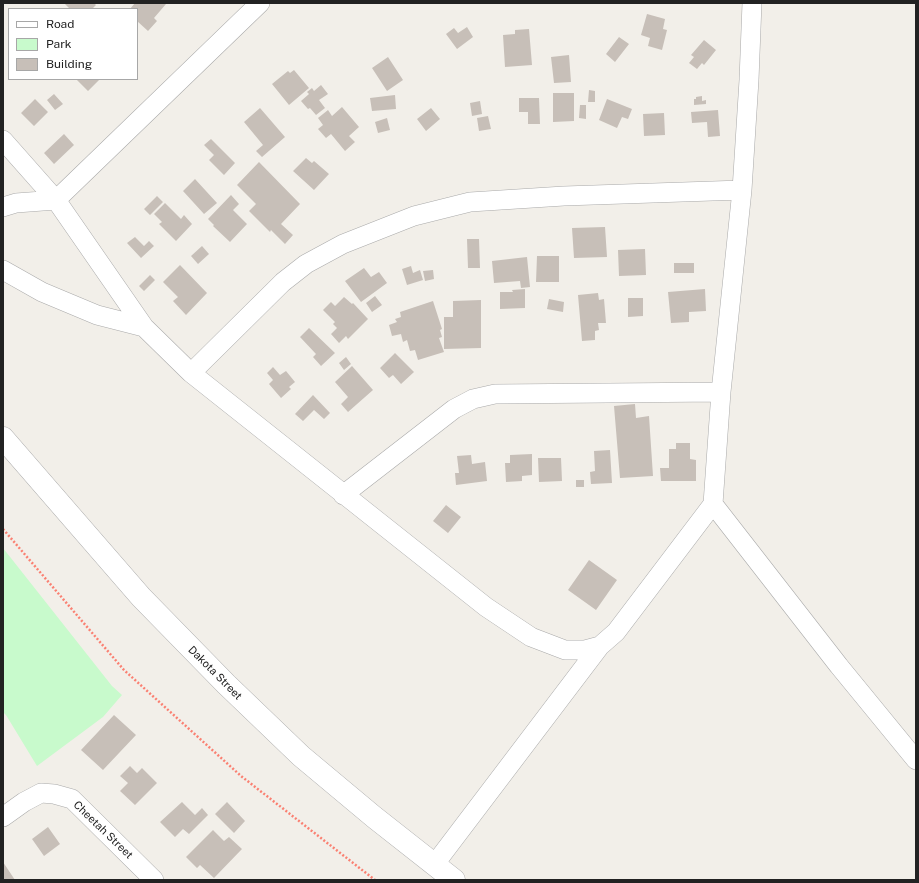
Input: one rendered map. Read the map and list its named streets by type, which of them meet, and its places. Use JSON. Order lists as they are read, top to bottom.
{
  "streets": {
    "street": ["Dakota Street", "Cheetah Street"]
  },
  "legend": ["Road", "Park", "Building"]
}
